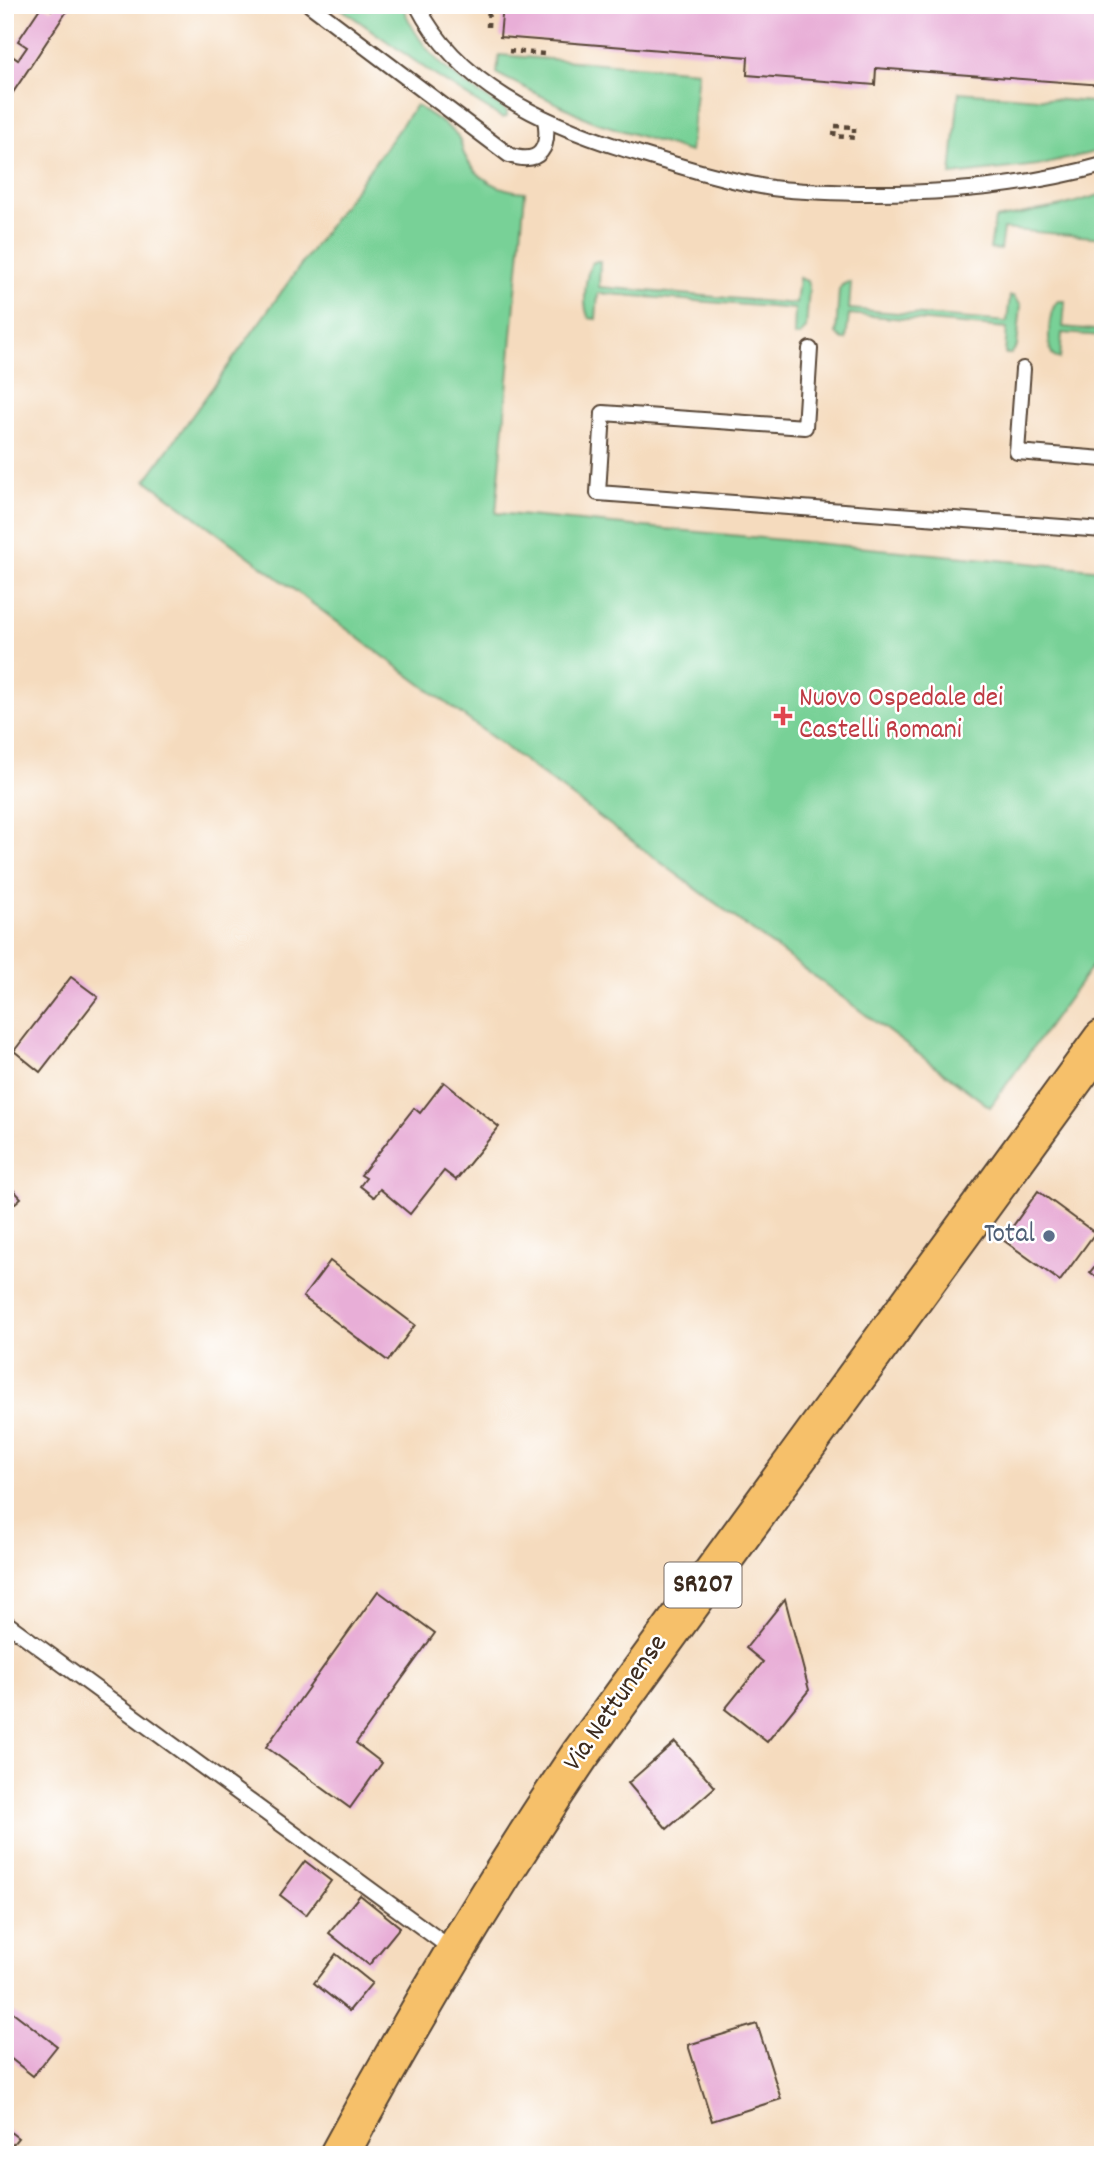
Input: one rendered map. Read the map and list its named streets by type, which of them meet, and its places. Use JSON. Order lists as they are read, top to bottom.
{
  "streets": {
    "main road": ["SR207", "Via Nettunense"]
  },
  "places": {
    "health": ["Nuovo Ospedale dei Castelli Romani"],
    "other": ["Total"]
  }
}
